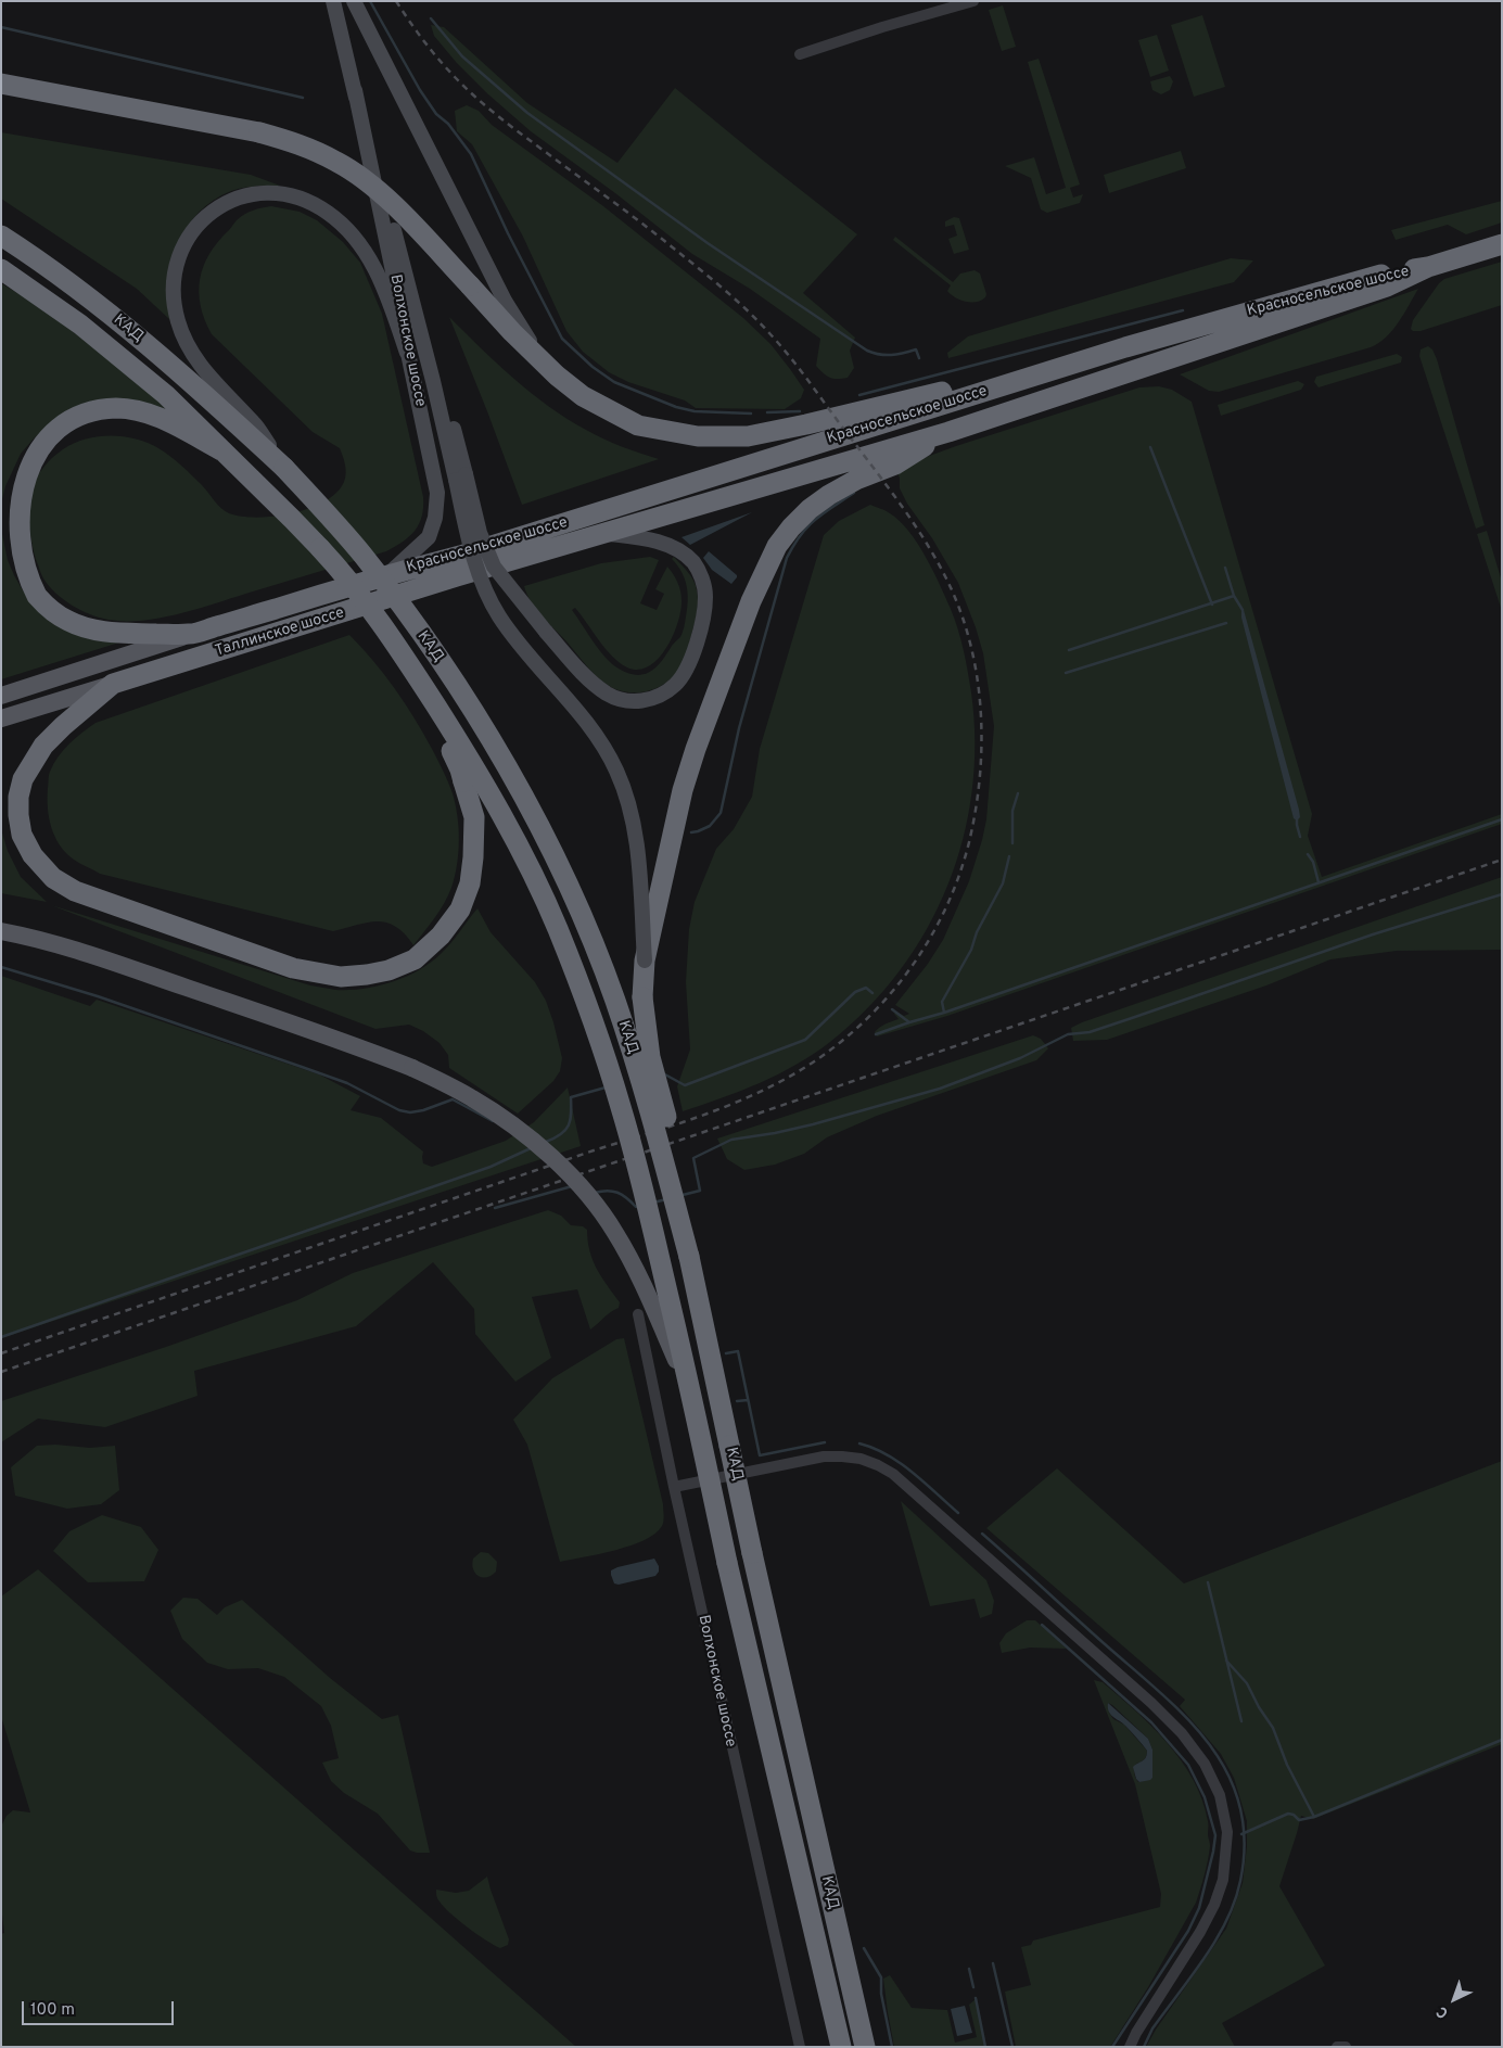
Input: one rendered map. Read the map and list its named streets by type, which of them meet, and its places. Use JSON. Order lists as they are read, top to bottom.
{
  "streets": {
    "highway": ["Красносельское шоссе", "КАД", "Таллинское шоссе"],
    "main road": ["Волхонское шоссе"]
  },
  "crossings": [
    ["Красносельское шоссе", "Волхонское шоссе"],
    ["Красносельское шоссе", "Таллинское шоссе"],
    ["Волхонское шоссе", "Таллинское шоссе"]
  ],
  "scale_bar": "100 m",
  "north": "bottom left"
}
